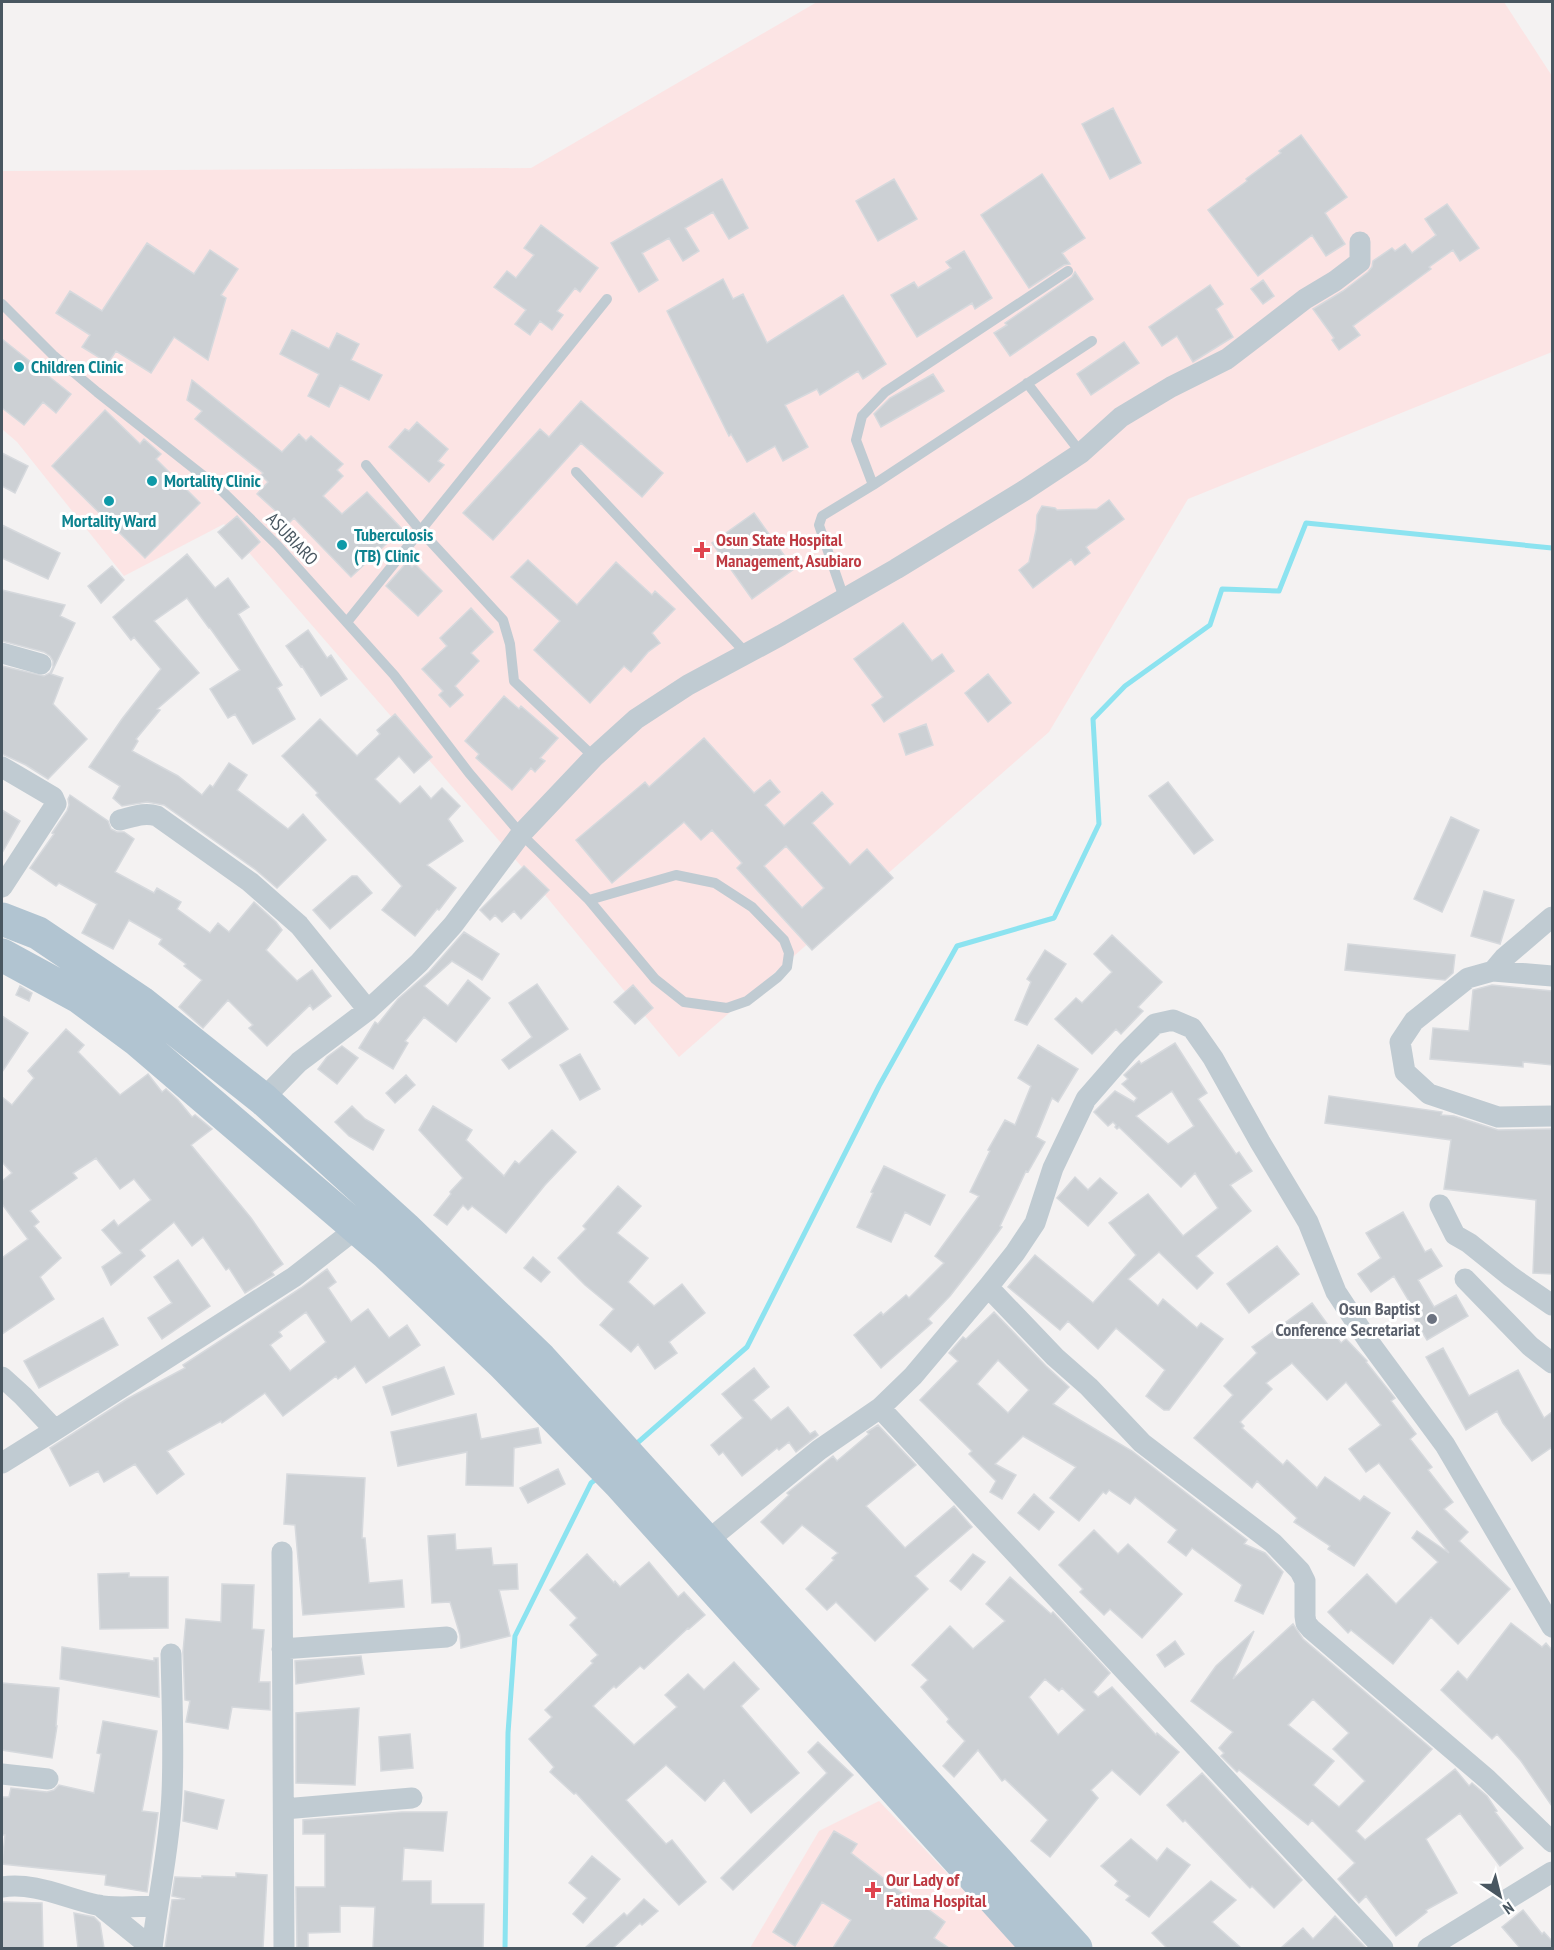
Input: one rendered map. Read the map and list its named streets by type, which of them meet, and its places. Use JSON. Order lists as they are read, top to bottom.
{
  "streets": {
    "lane": ["ASUBIARO"]
  },
  "places": {
    "other": [
      "Children Clinic",
      "Mortality Clinic",
      "Mortality Ward",
      "Tuberculosis (TB) Clinic",
      "Osun Baptist Conference Secretariat"
    ],
    "health": ["Osun State Hospital Management, Asubiaro", "Our Lady of Fatima Hospital"]
  },
  "north": "bottom right"
}
